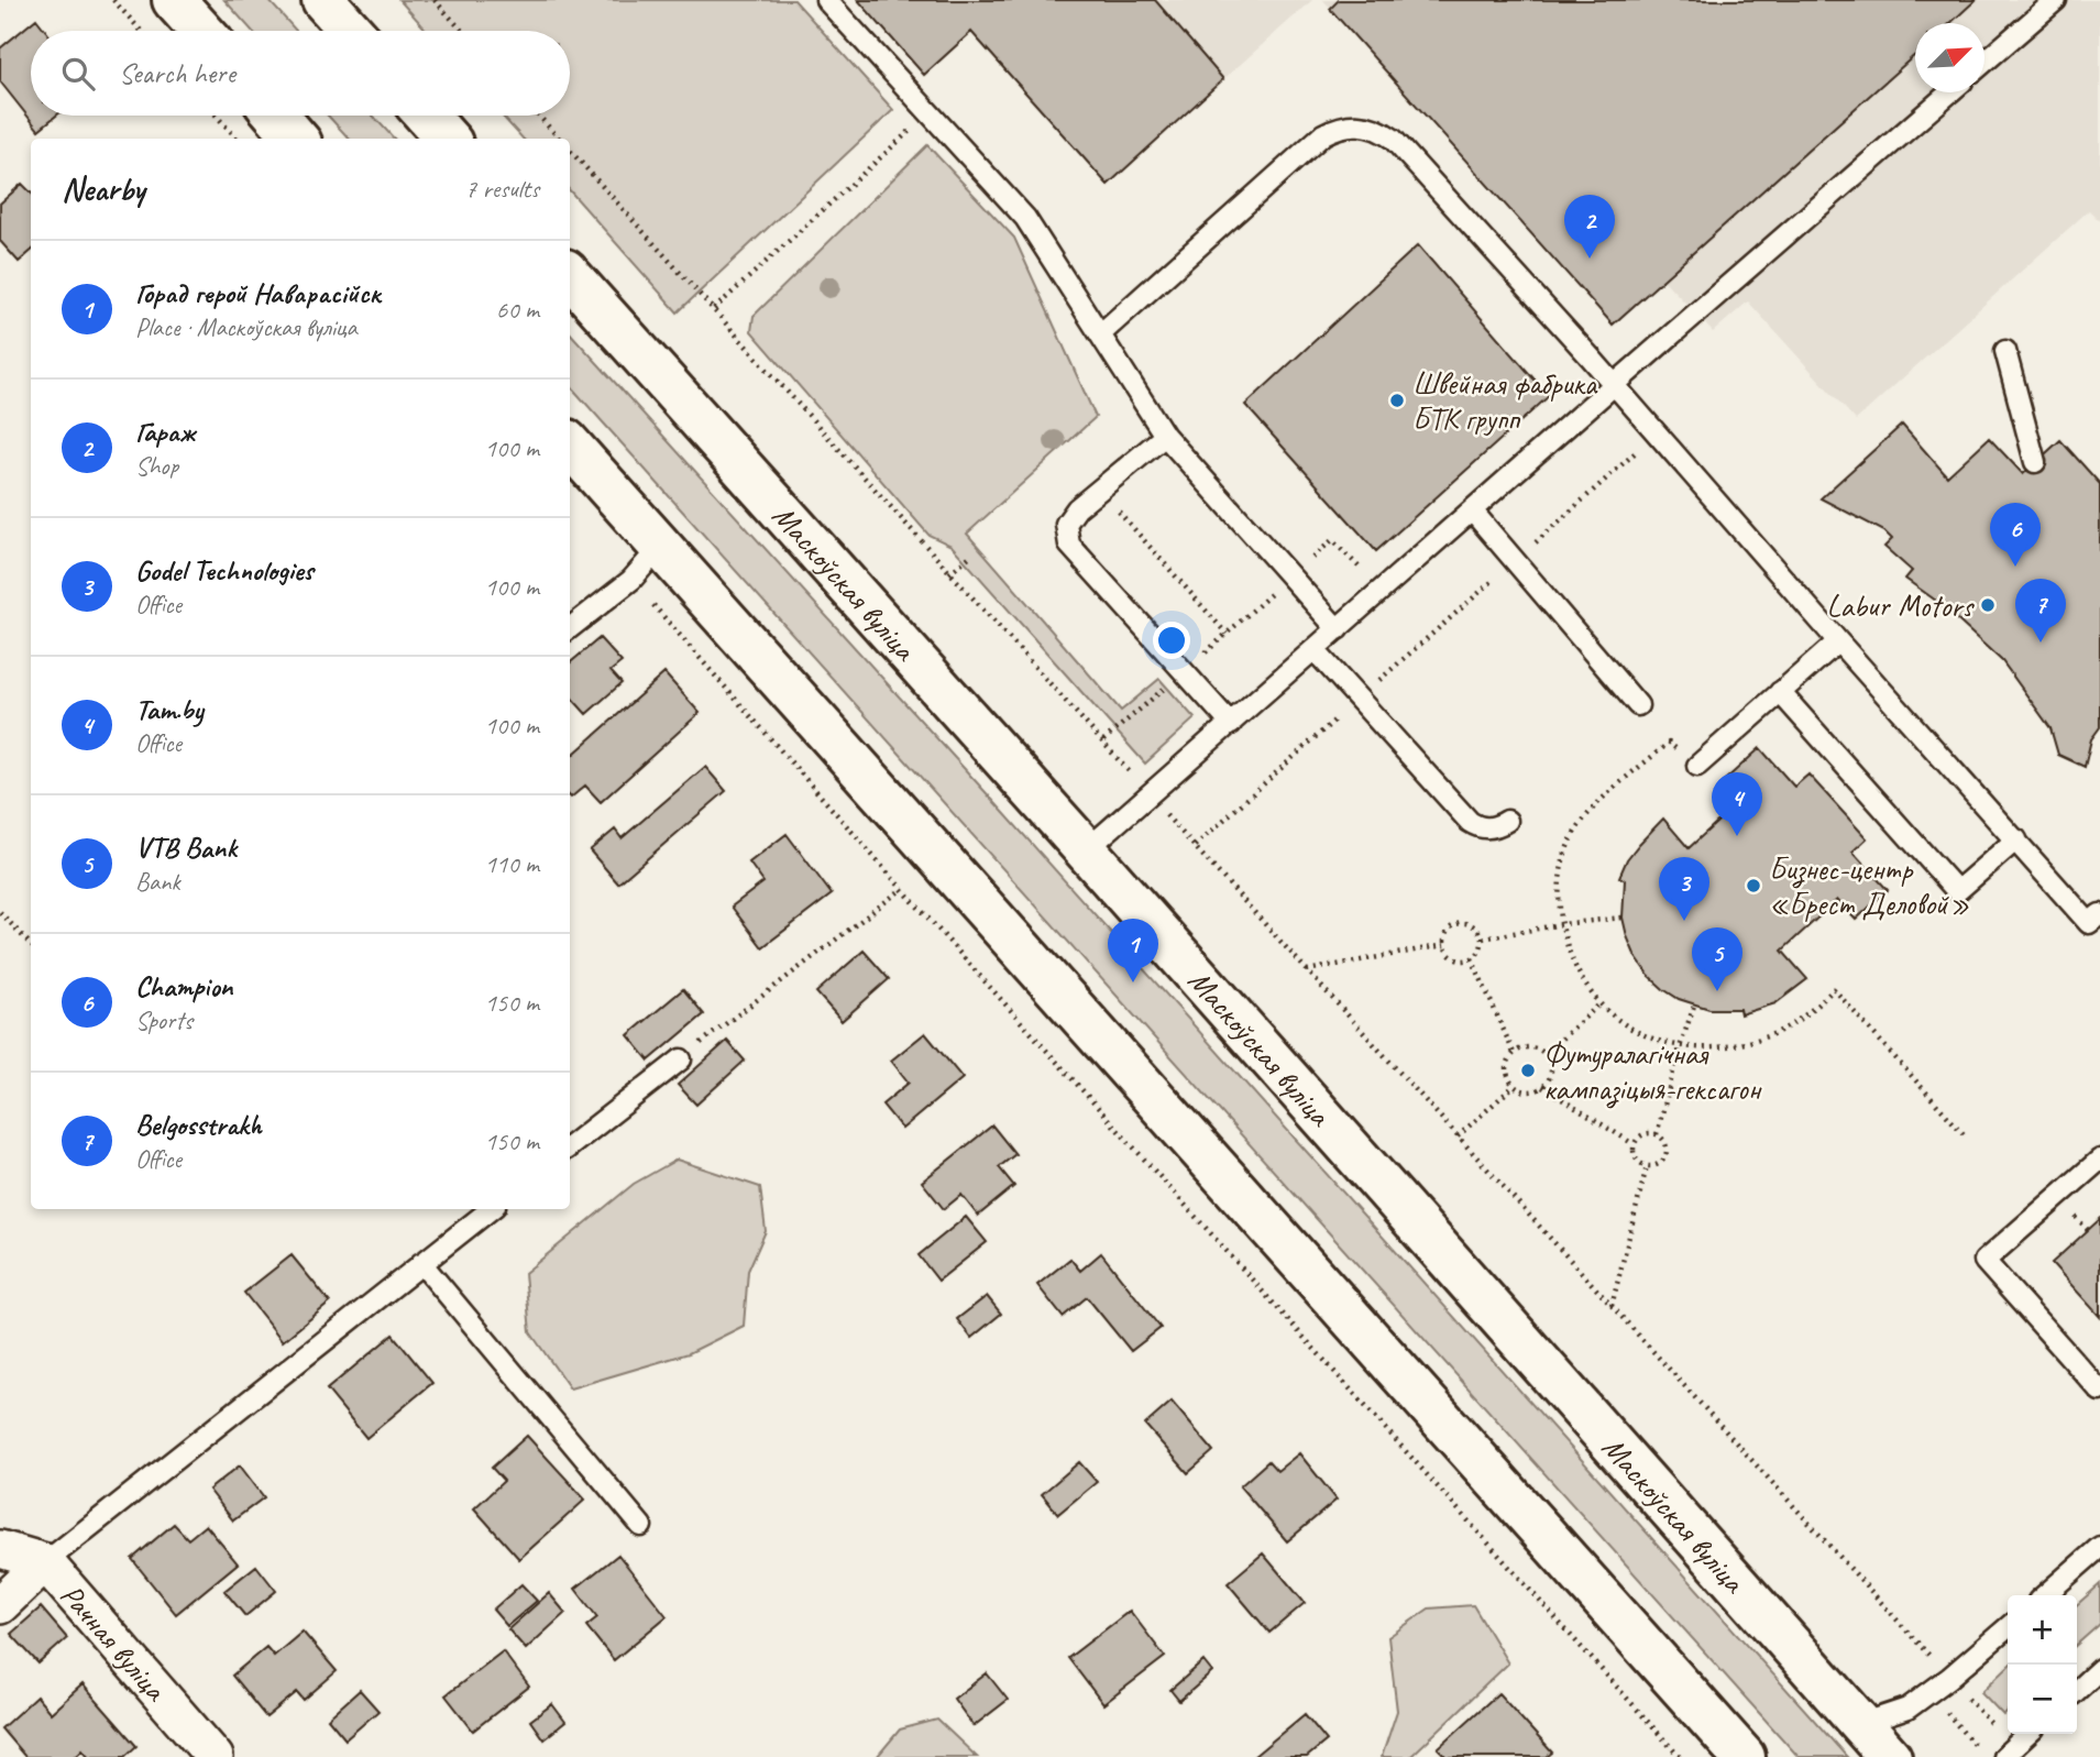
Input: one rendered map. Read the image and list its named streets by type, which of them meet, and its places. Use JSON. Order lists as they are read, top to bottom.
{
  "streets": {
    "main road": ["Маскоўская вуліца"],
    "street": ["Рачная вуліца"]
  },
  "places": [
    "Швейная фабрика БТК групп",
    "Labur Motors",
    "Бизнес-центр «Брест Деловой»",
    "Футуралагічная кампазіцыя-гексагон"
  ],
  "north": "top right",
  "page": {
    "search": "Search here",
    "heading": ["Nearby", "7 results"],
    "pins": [
      "2",
      "6",
      "7",
      "4",
      "3",
      "1",
      "5"
    ],
    "list": [
      {
        "mark": "1",
        "name": "Горад герой Наварасійск",
        "note": "Place · Маскоўская вуліца",
        "value": "60 m"
      },
      {
        "mark": "2",
        "name": "Гараж",
        "note": "Shop",
        "value": "100 m"
      },
      {
        "mark": "3",
        "name": "Godel Technologies",
        "note": "Office",
        "value": "100 m"
      },
      {
        "mark": "4",
        "name": "Tam.by",
        "note": "Office",
        "value": "100 m"
      },
      {
        "mark": "5",
        "name": "VTB Bank",
        "note": "Bank",
        "value": "110 m"
      },
      {
        "mark": "6",
        "name": "Champion",
        "note": "Sports",
        "value": "150 m"
      },
      {
        "mark": "7",
        "name": "Belgosstrakh",
        "note": "Office",
        "value": "150 m"
      }
    ],
    "map_buttons": ["+", "−"]
  }
}
